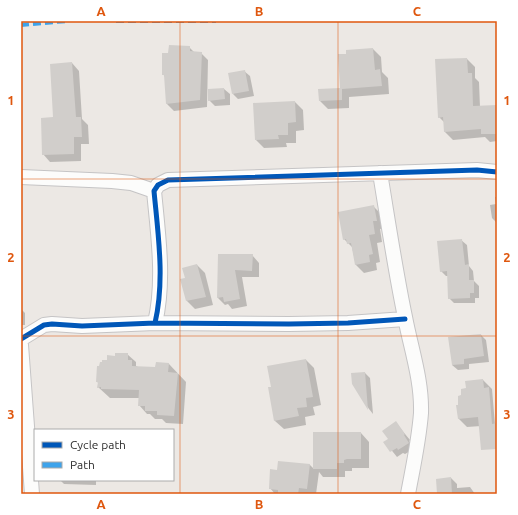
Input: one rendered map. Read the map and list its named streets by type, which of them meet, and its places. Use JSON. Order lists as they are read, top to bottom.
{
  "legend": ["Cycle path", "Path"],
  "grid": {
    "columns": ["A", "B", "C"],
    "rows": ["1", "2", "3"]
  }
}
